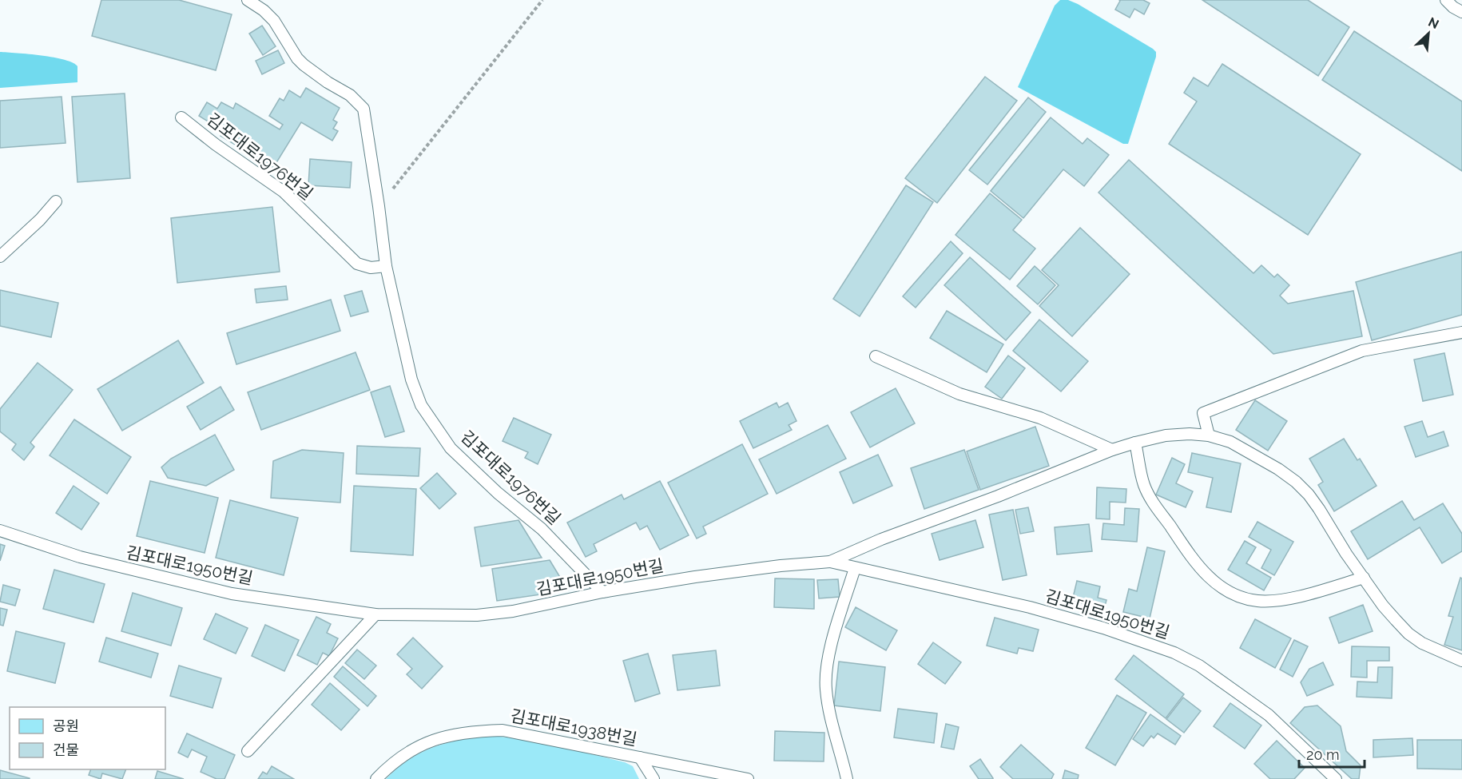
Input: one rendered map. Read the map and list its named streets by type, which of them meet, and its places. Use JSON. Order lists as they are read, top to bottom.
{
  "streets": {
    "lane": ["김포대로1976번길", "김포대로1950번길", "김포대로1938번길"]
  },
  "crossings": [
    ["김포대로1976번길", "김포대로1950번길"]
  ],
  "legend": ["공원", "건물"],
  "scale_bar": "20 m",
  "north": "top right"
}
